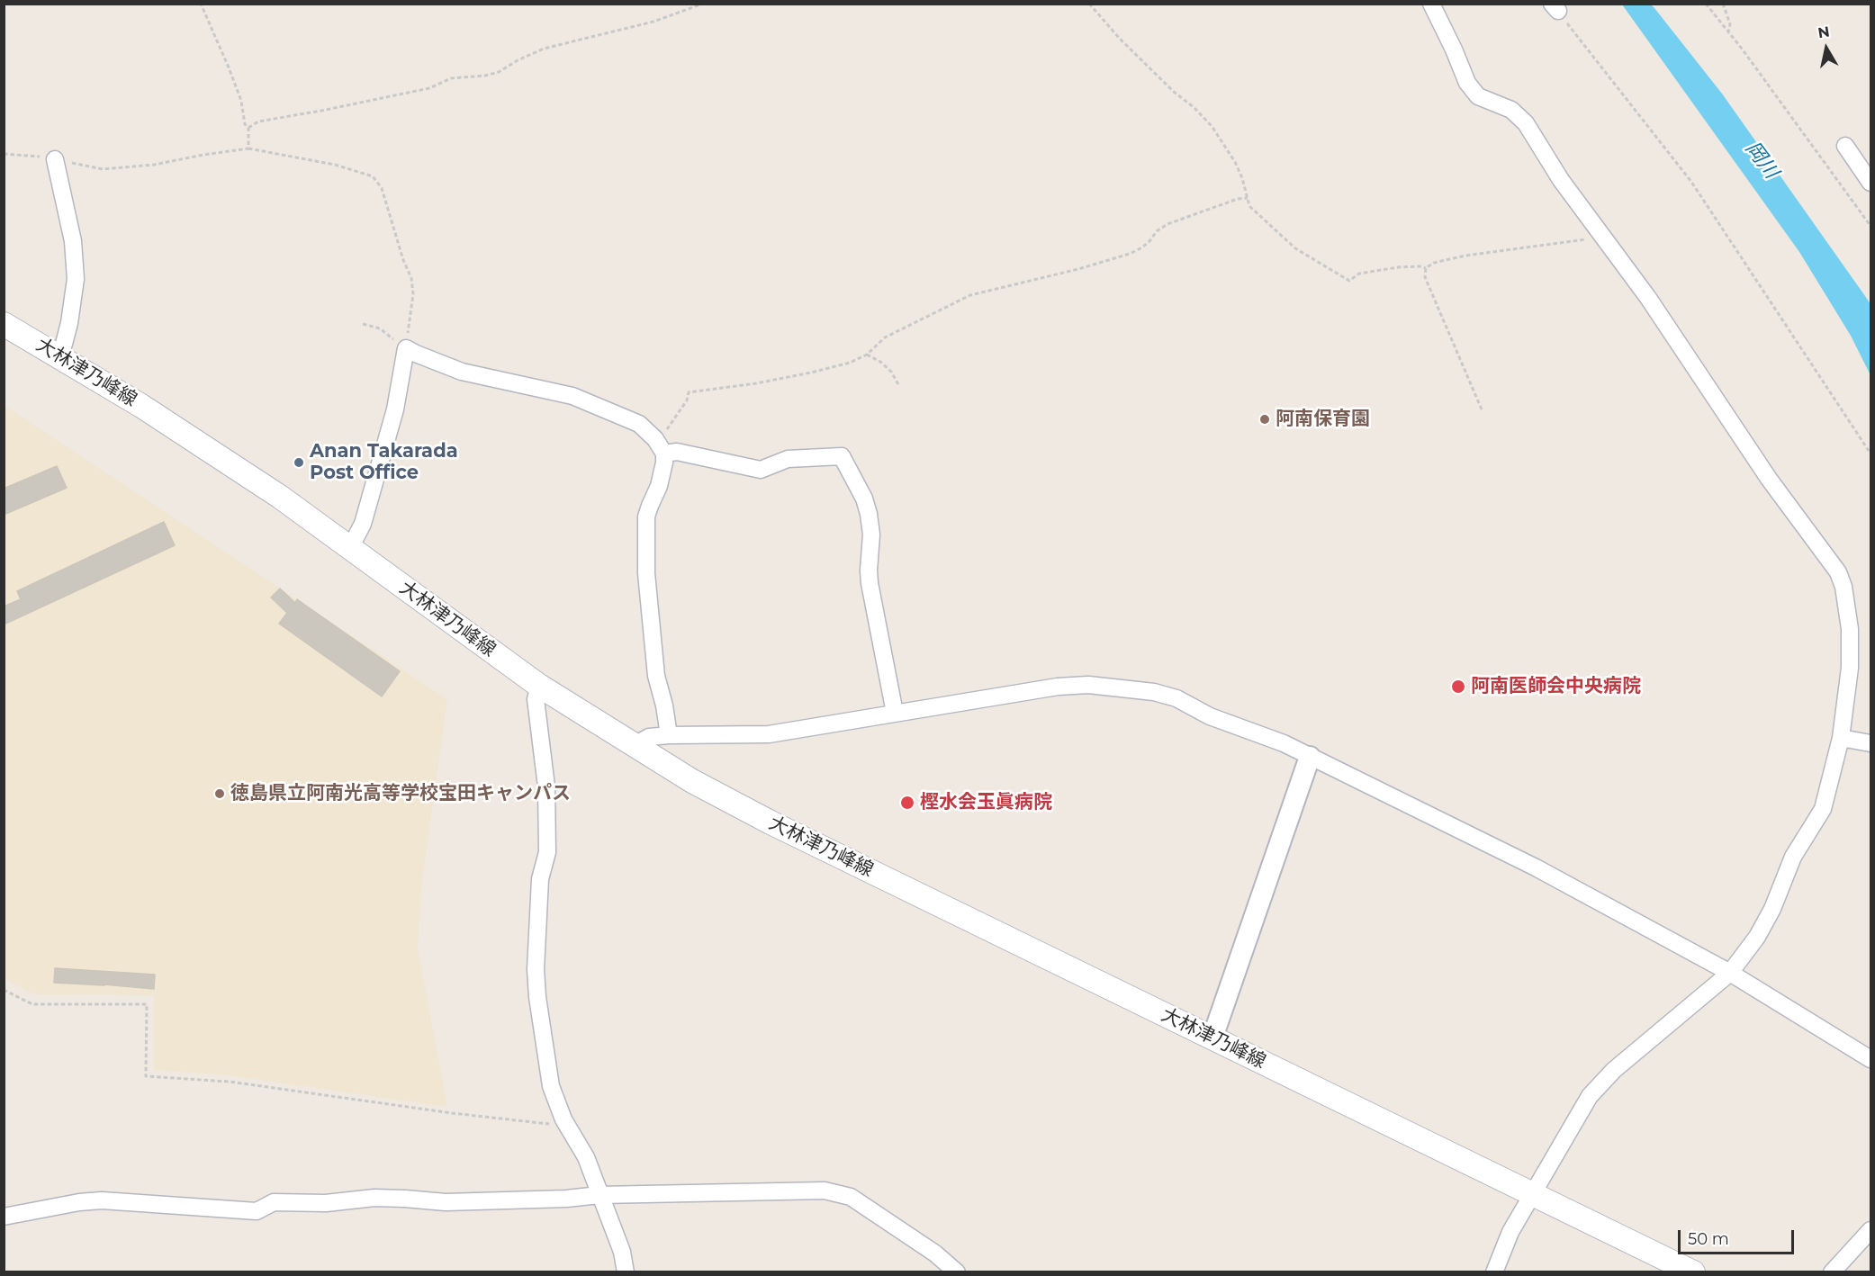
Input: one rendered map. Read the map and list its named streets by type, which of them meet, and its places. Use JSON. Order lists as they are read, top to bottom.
{
  "streets": {
    "main road": ["大林津乃峰線"]
  },
  "water": ["岡川"],
  "places": [
    "阿南保育園",
    "Anan Takarada Post Office",
    "阿南医師会中央病院",
    "徳島県立阿南光高等学校宝田キャンパス",
    "樫水会玉眞病院"
  ],
  "scale_bar": "50 m",
  "north": "top"
}
